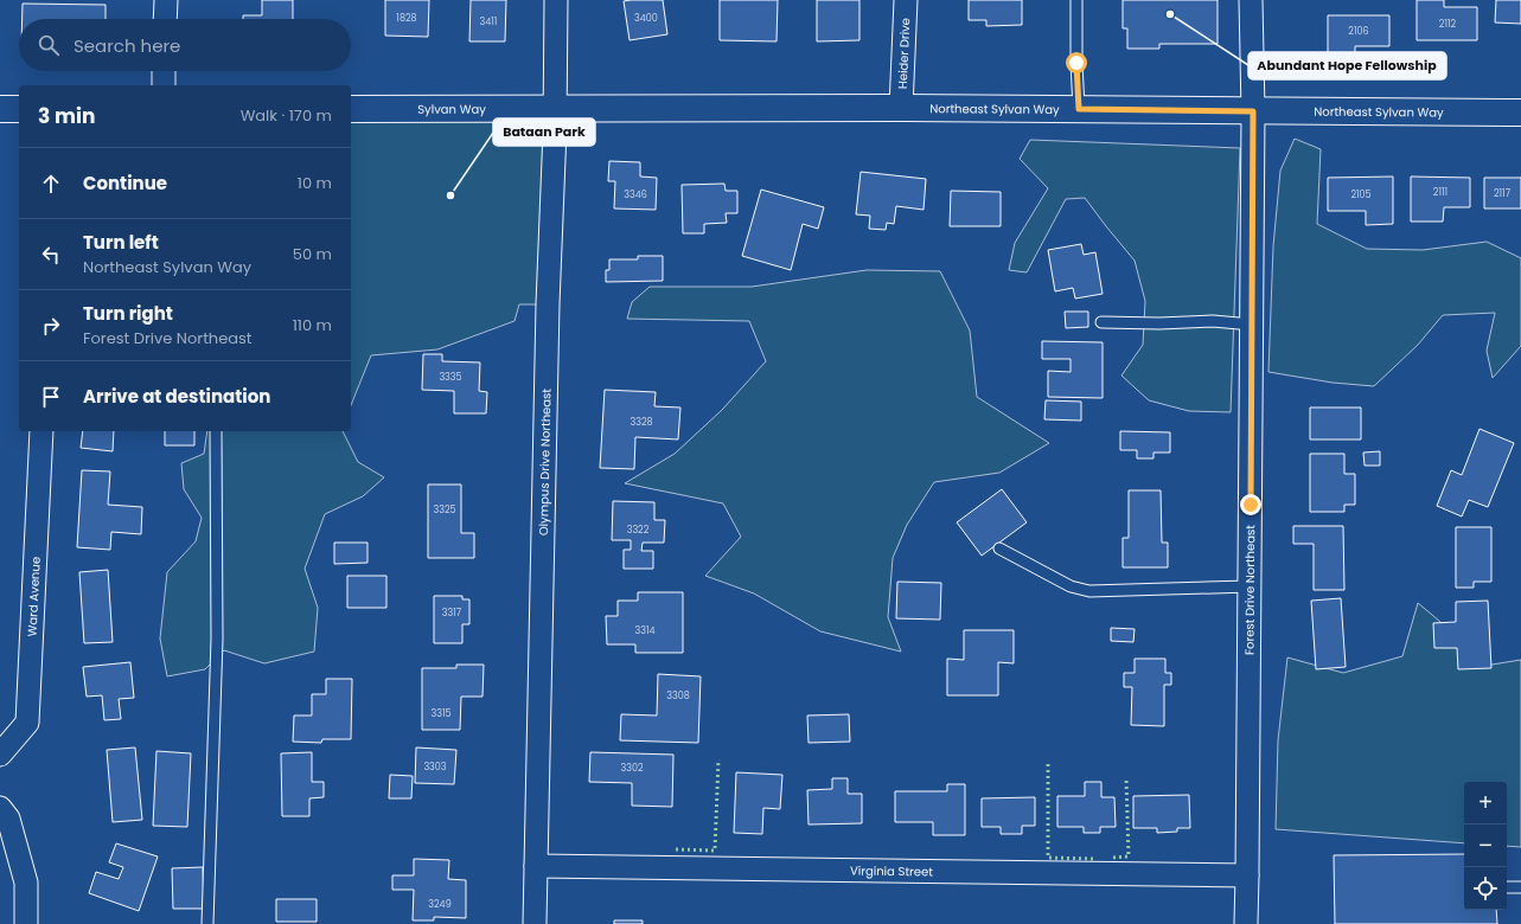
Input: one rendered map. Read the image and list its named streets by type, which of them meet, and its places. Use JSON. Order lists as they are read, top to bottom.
{
  "streets": {
    "main road": ["Northeast Sylvan Way", "Sylvan Way"],
    "street": [
      "Heider Drive",
      "Olympus Drive Northeast",
      "Forest Drive Northeast",
      "Ward Avenue",
      "Virginia Street"
    ]
  },
  "crossings": [
    ["Heider Drive", "Northeast Sylvan Way"],
    ["Northeast Sylvan Way", "Sylvan Way"],
    ["Northeast Sylvan Way", "Olympus Drive Northeast"],
    ["Northeast Sylvan Way", "Forest Drive Northeast"],
    ["Sylvan Way", "Olympus Drive Northeast"],
    ["Olympus Drive Northeast", "Virginia Street"],
    ["Forest Drive Northeast", "Virginia Street"]
  ],
  "places": ["Abundant Hope Fellowship", "Bataan Park"],
  "house_numbers": [
    "1828",
    "3400",
    "3411",
    "2112",
    "2106",
    "2111",
    "2117",
    "3346",
    "2105",
    "3335",
    "3328",
    "3325",
    "3322",
    "3317",
    "3314",
    "3308",
    "3315",
    "3303",
    "3302",
    "3249"
  ],
  "page": {
    "search": "Search here",
    "heading": ["3 min", "Walk · 170 m"],
    "list": [
      ["Continue", "10 m"],
      ["Turn left", "Northeast Sylvan Way", "50 m"],
      ["Turn right", "Forest Drive Northeast", "110 m"],
      "Arrive at destination"
    ],
    "map_buttons": ["+", "−"]
  }
}
